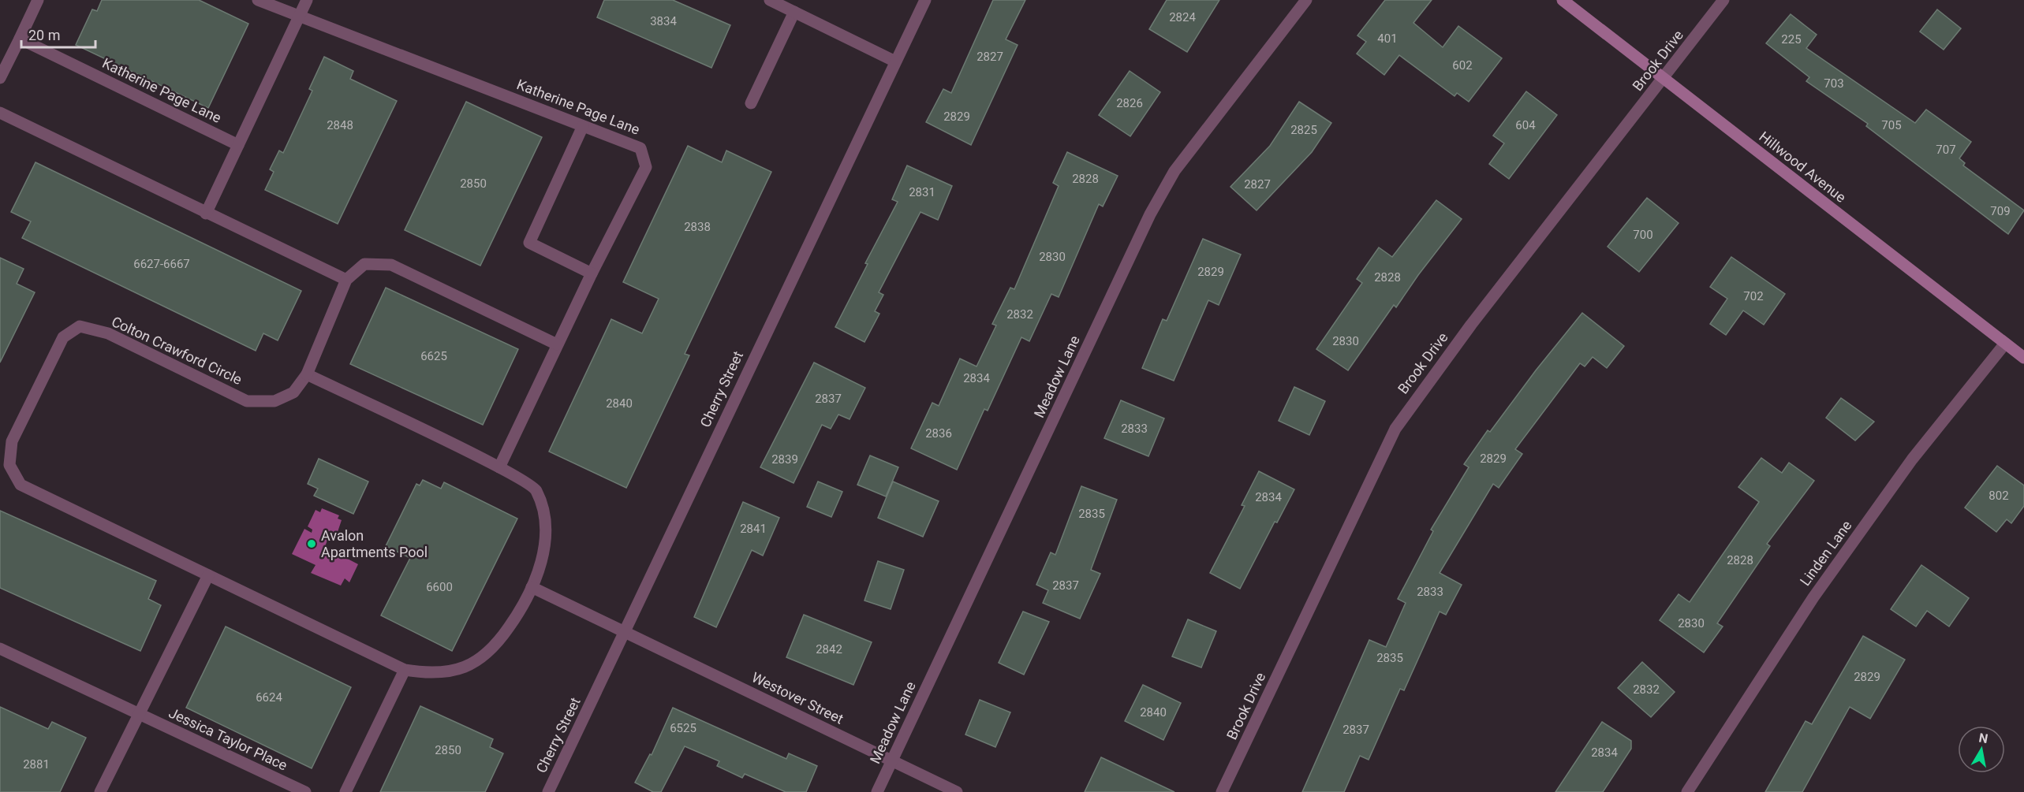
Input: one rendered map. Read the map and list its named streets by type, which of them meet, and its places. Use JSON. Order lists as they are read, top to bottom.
{
  "streets": {
    "main road": ["Hillwood Avenue"],
    "street": [
      "Brook Drive",
      "Katherine Page Lane",
      "Colton Crawford Circle",
      "Meadow Lane",
      "Cherry Street",
      "Linden Lane",
      "Westover Street",
      "Jessica Taylor Place"
    ]
  },
  "crossings": [
    ["Brook Drive", "Hillwood Avenue"],
    ["Katherine Page Lane", "Colton Crawford Circle"],
    ["Hillwood Avenue", "Linden Lane"],
    ["Colton Crawford Circle", "Westover Street"],
    ["Meadow Lane", "Westover Street"],
    ["Cherry Street", "Westover Street"]
  ],
  "places": ["Avalon Apartments Pool"],
  "house_numbers": [
    "2824",
    "3834",
    "401",
    "225",
    "2827",
    "602",
    "703",
    "2826",
    "2829",
    "2848",
    "604",
    "705",
    "2825",
    "707",
    "2828",
    "2850",
    "2827",
    "2831",
    "709",
    "2838",
    "700",
    "2830",
    "6627-6667",
    "2829",
    "2828",
    "702",
    "2832",
    "2830",
    "6625",
    "2834",
    "2837",
    "2840",
    "2833",
    "2836",
    "2829",
    "2839",
    "802",
    "2834",
    "2835",
    "2841",
    "2828",
    "2837",
    "6600",
    "2833",
    "2830",
    "2842",
    "2835",
    "2829",
    "2832",
    "6624",
    "2840",
    "6525",
    "2837",
    "2850",
    "2834",
    "2881"
  ],
  "scale_bar": "20 m",
  "north": "top"
}
